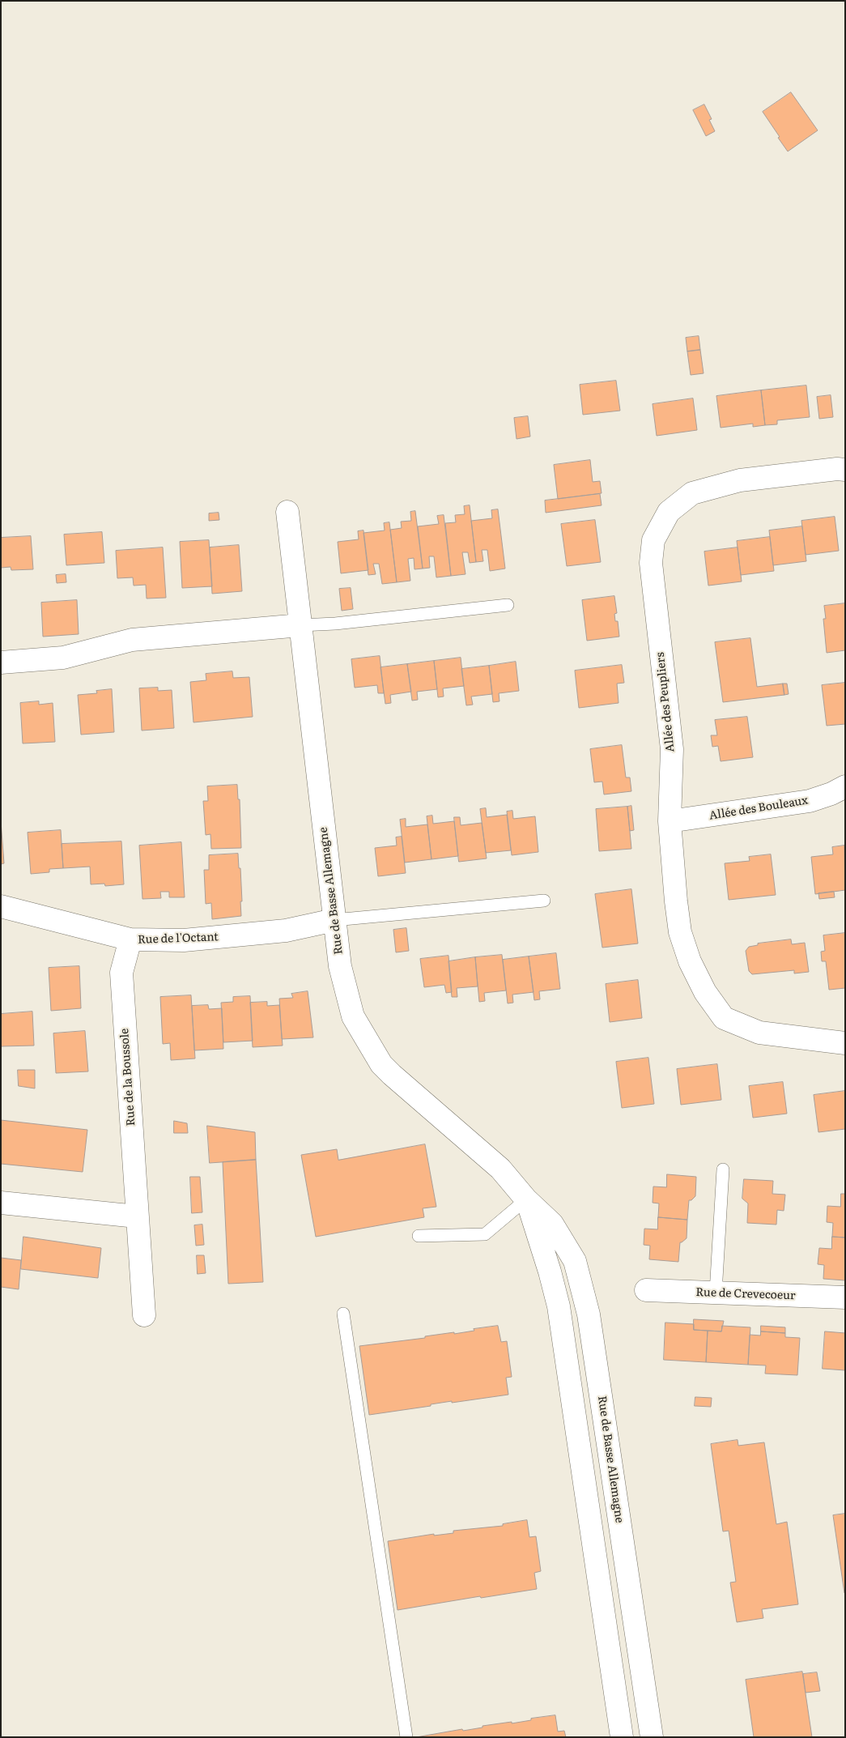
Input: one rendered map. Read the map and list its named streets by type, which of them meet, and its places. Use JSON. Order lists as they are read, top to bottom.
{
  "streets": {
    "street": [
      "Allée des Peupliers",
      "Allée des Bouleaux",
      "Rue de Basse Allemagne",
      "Rue de l'Octant",
      "Rue de la Boussole",
      "Rue de Crevecoeur"
    ]
  },
  "crossings": [
    ["Allée des Peupliers", "Allée des Bouleaux"],
    ["Rue de Basse Allemagne", "Rue de l'Octant"],
    ["Rue de l'Octant", "Rue de la Boussole"]
  ]
}
